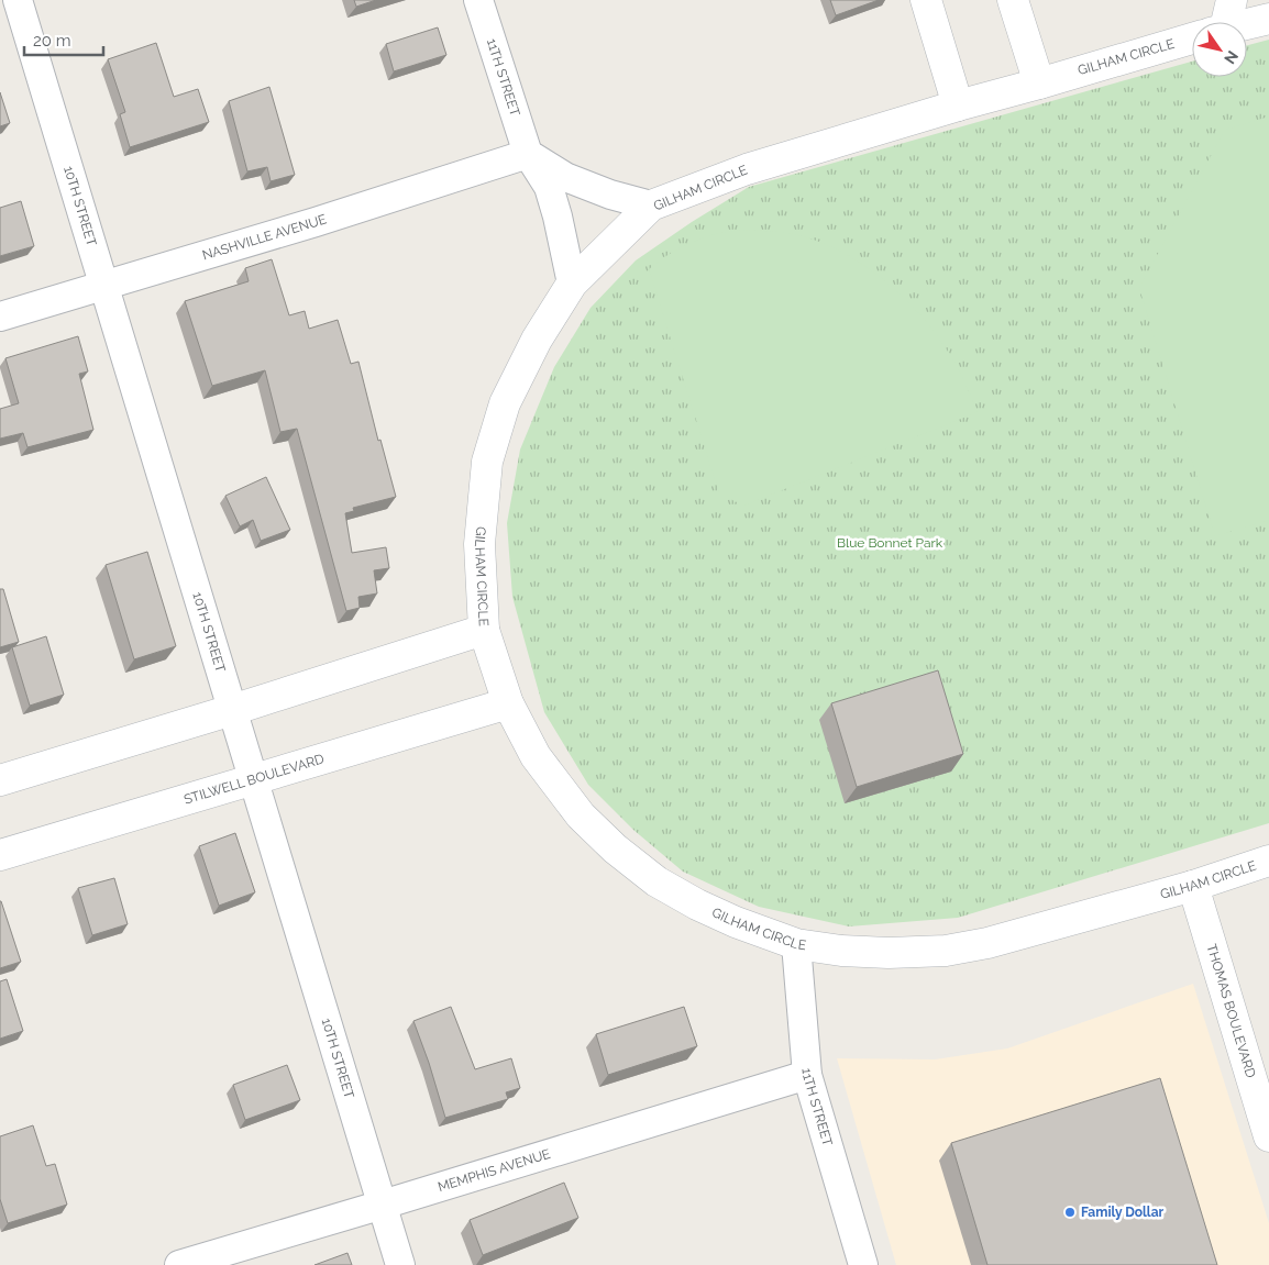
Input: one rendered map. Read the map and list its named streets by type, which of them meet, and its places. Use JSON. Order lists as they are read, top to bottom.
{
  "streets": {
    "main road": ["GILHAM CIRCLE", "STILWELL BOULEVARD", "THOMAS BOULEVARD"],
    "street": [
      "11TH STREET",
      "10TH STREET",
      "NASHVILLE AVENUE",
      "MEMPHIS AVENUE"
    ]
  },
  "crossings": [
    ["GILHAM CIRCLE", "11TH STREET"],
    ["GILHAM CIRCLE", "STILWELL BOULEVARD"],
    ["GILHAM CIRCLE", "THOMAS BOULEVARD"],
    ["11TH STREET", "NASHVILLE AVENUE"],
    ["11TH STREET", "MEMPHIS AVENUE"],
    ["10TH STREET", "NASHVILLE AVENUE"],
    ["10TH STREET", "STILWELL BOULEVARD"],
    ["10TH STREET", "MEMPHIS AVENUE"]
  ],
  "parks": ["Blue Bonnet Park"],
  "places": ["Family Dollar"],
  "scale_bar": "20 m",
  "north": "bottom right"
}
